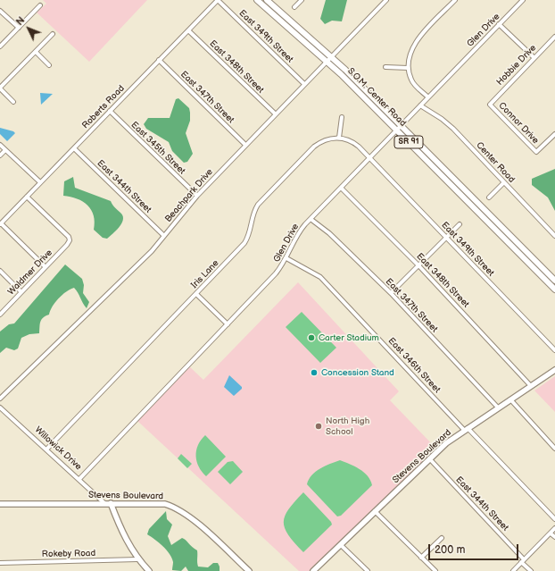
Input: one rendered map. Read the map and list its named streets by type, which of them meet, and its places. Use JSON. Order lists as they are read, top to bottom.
{
  "streets": {
    "main road": ["S.O.M. Center Road", "SR 91"],
    "street": [
      "Glen Drive",
      "East 349th Street",
      "Hobbie Drive",
      "East 348th Street",
      "East 347th Street",
      "Roberts Road",
      "Connor Drive",
      "East 345th Street",
      "Center Road",
      "East 344th Street",
      "Beachpark Drive",
      "Waldmer Drive",
      "Iris Lane",
      "East 346th Street",
      "Willowick Drive",
      "Stevens Boulevard",
      "Rokeby Road"
    ]
  },
  "crossings": [
    ["Glen Drive", "East 349th Street"],
    ["Glen Drive", "East 348th Street"],
    ["Glen Drive", "East 347th Street"],
    ["Glen Drive", "S.O.M. Center Road"],
    ["Glen Drive", "Center Road"],
    ["Glen Drive", "East 346th Street"],
    ["Glen Drive", "Willowick Drive"],
    ["East 349th Street", "Roberts Road"],
    ["East 349th Street", "Beachpark Drive"],
    ["Hobbie Drive", "Connor Drive"],
    ["East 348th Street", "Roberts Road"],
    ["East 348th Street", "Beachpark Drive"],
    ["East 348th Street", "Stevens Boulevard"],
    ["East 347th Street", "Roberts Road"],
    ["East 347th Street", "Beachpark Drive"],
    ["East 347th Street", "Stevens Boulevard"],
    ["S.O.M. Center Road", "Beachpark Drive"],
    ["Roberts Road", "East 345th Street"],
    ["Roberts Road", "East 344th Street"],
    ["Roberts Road", "Waldmer Drive"],
    ["East 345th Street", "Beachpark Drive"],
    ["East 344th Street", "Beachpark Drive"],
    ["East 344th Street", "Stevens Boulevard"],
    ["Iris Lane", "Willowick Drive"],
    ["East 346th Street", "Stevens Boulevard"],
    ["Willowick Drive", "Stevens Boulevard"]
  ],
  "places": ["Carter Stadium", "Concession Stand", "North High School"],
  "scale_bar": "200 m",
  "north": "top left"
}
